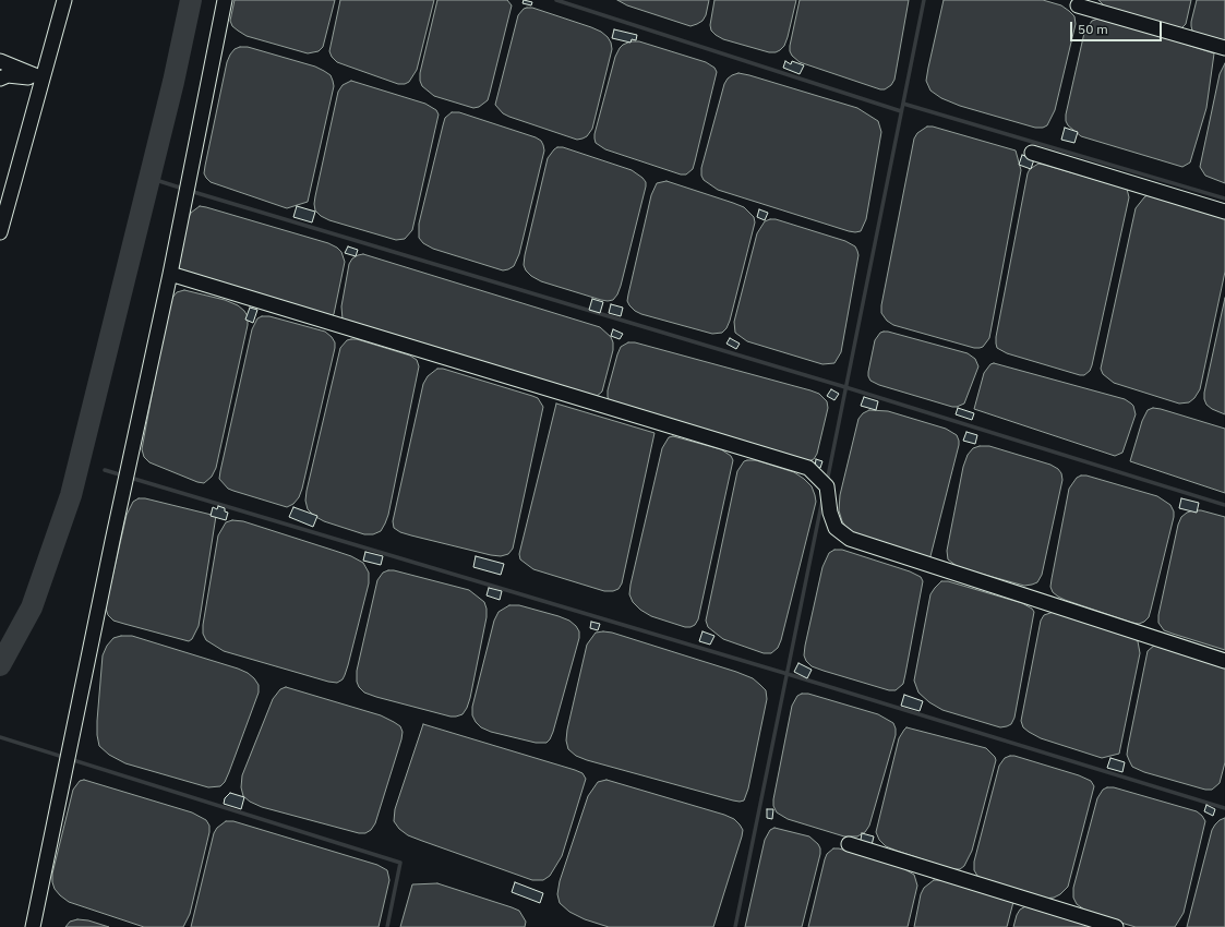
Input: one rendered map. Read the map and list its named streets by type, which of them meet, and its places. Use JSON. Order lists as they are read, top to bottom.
{
  "scale_bar": "50 m"
}
